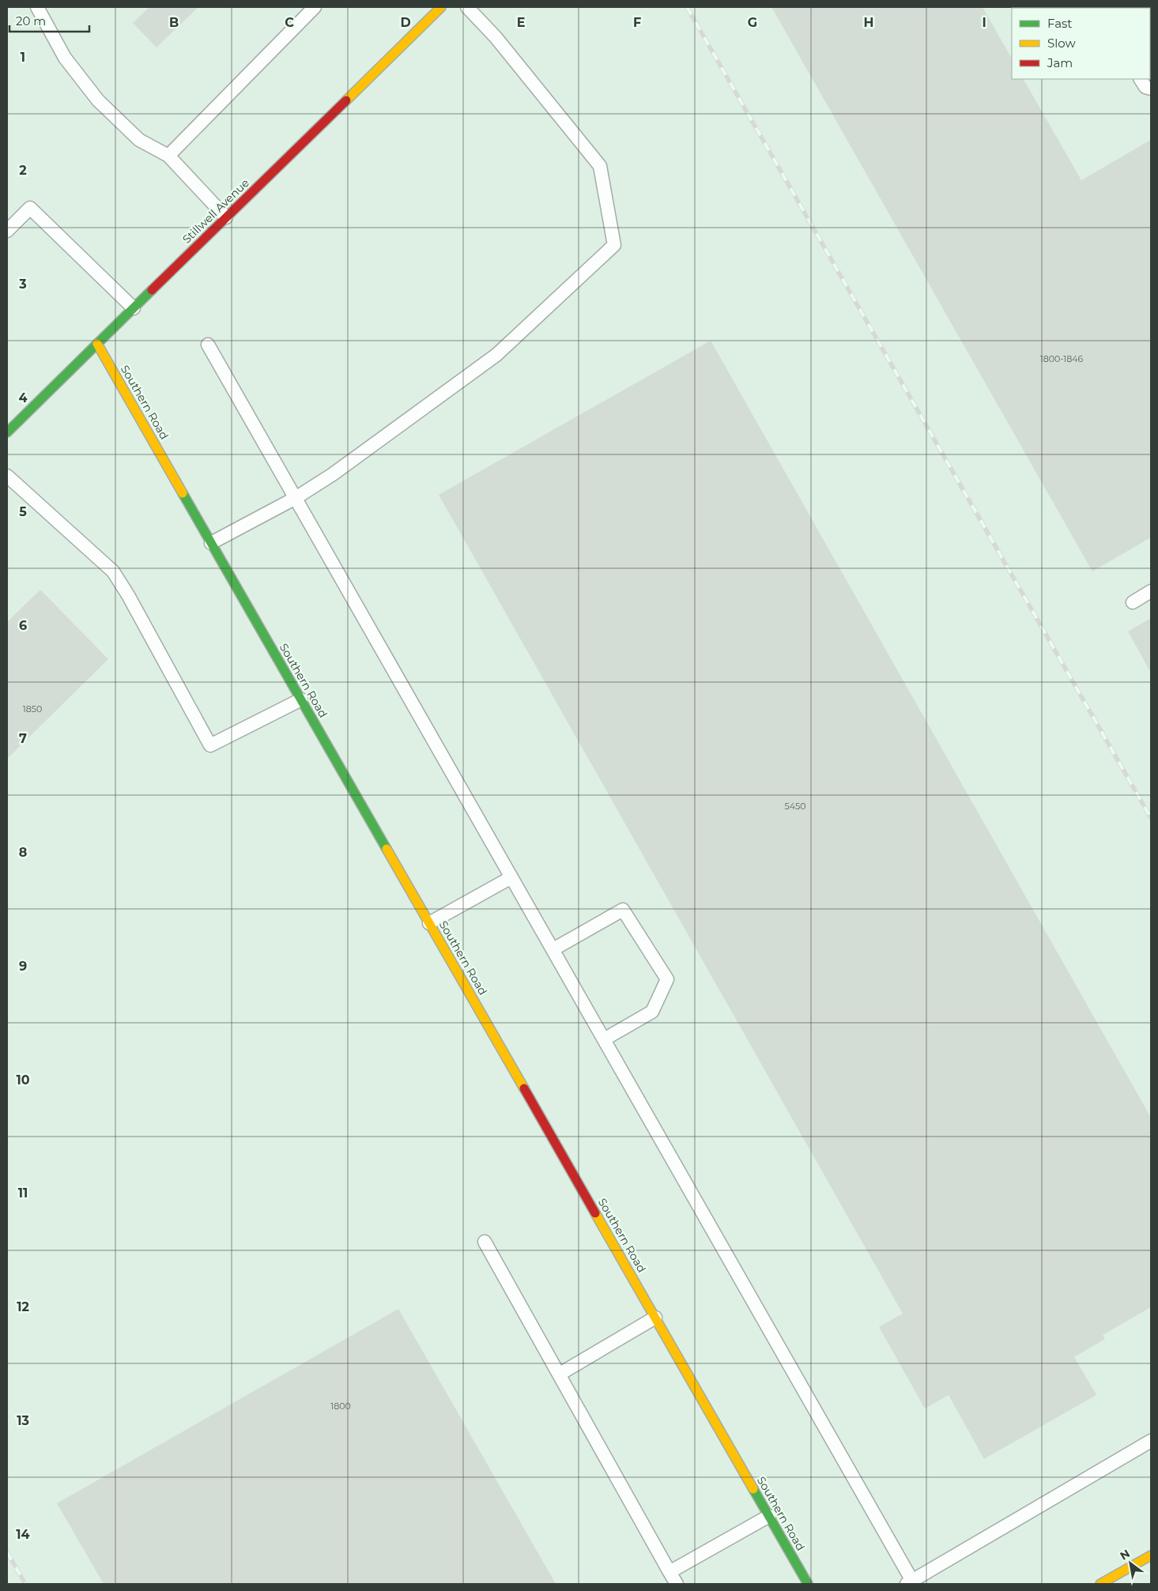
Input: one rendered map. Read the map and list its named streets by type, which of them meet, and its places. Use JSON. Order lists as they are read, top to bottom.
{
  "streets": {
    "street": ["Stillwell Avenue", "Southern Road"]
  },
  "crossings": [
    ["Stillwell Avenue", "Southern Road"]
  ],
  "house_numbers": [
    "1800-1846",
    "1850",
    "5450",
    "1800"
  ],
  "legend": ["Fast", "Slow", "Jam"],
  "scale_bar": "20 m",
  "north": "top left",
  "grid": {
    "columns": [
      "B",
      "C",
      "D",
      "E",
      "F",
      "G",
      "H",
      "I"
    ],
    "rows": [
      "1",
      "2",
      "3",
      "4",
      "5",
      "6",
      "7",
      "8",
      "9",
      "10",
      "11",
      "12",
      "13",
      "14"
    ]
  }
}
